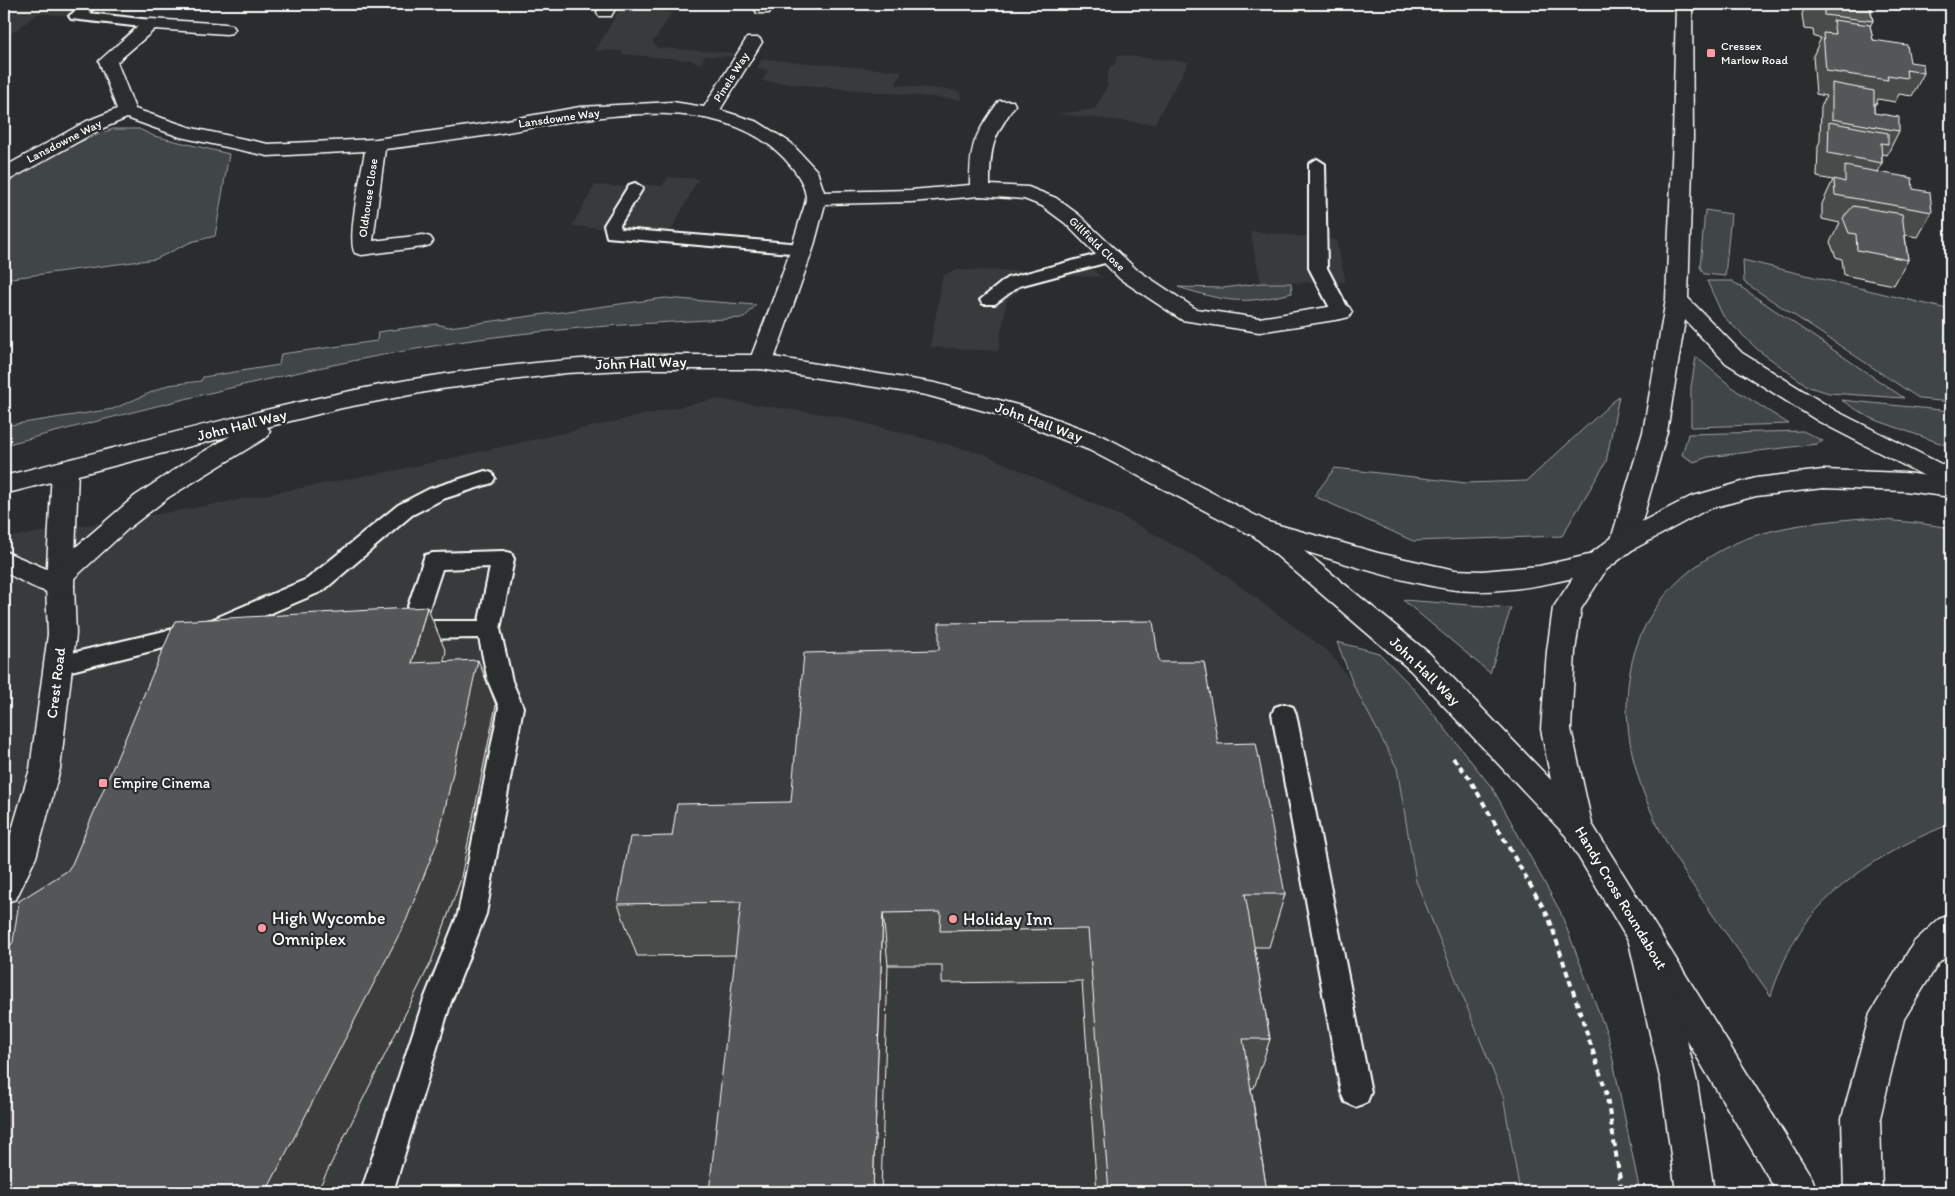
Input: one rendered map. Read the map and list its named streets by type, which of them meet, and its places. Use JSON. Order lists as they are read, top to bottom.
{
  "streets": {
    "main road": [
      "Pinels Way",
      "Lansdowne Way",
      "Oldhouse Close",
      "Gillfield Close",
      "John Hall Way",
      "Crest Road",
      "Handy Cross Roundabout"
    ]
  },
  "crossings": [
    ["Pinels Way", "Lansdowne Way"],
    ["Lansdowne Way", "Oldhouse Close"],
    ["Lansdowne Way", "Gillfield Close"],
    ["John Hall Way", "Crest Road"],
    ["John Hall Way", "Handy Cross Roundabout"]
  ],
  "places": {
    "transit": ["Cressex Marlow Road", "Empire Cinema"],
    "other": ["Holiday Inn", "High Wycombe Omniplex"]
  }
}
